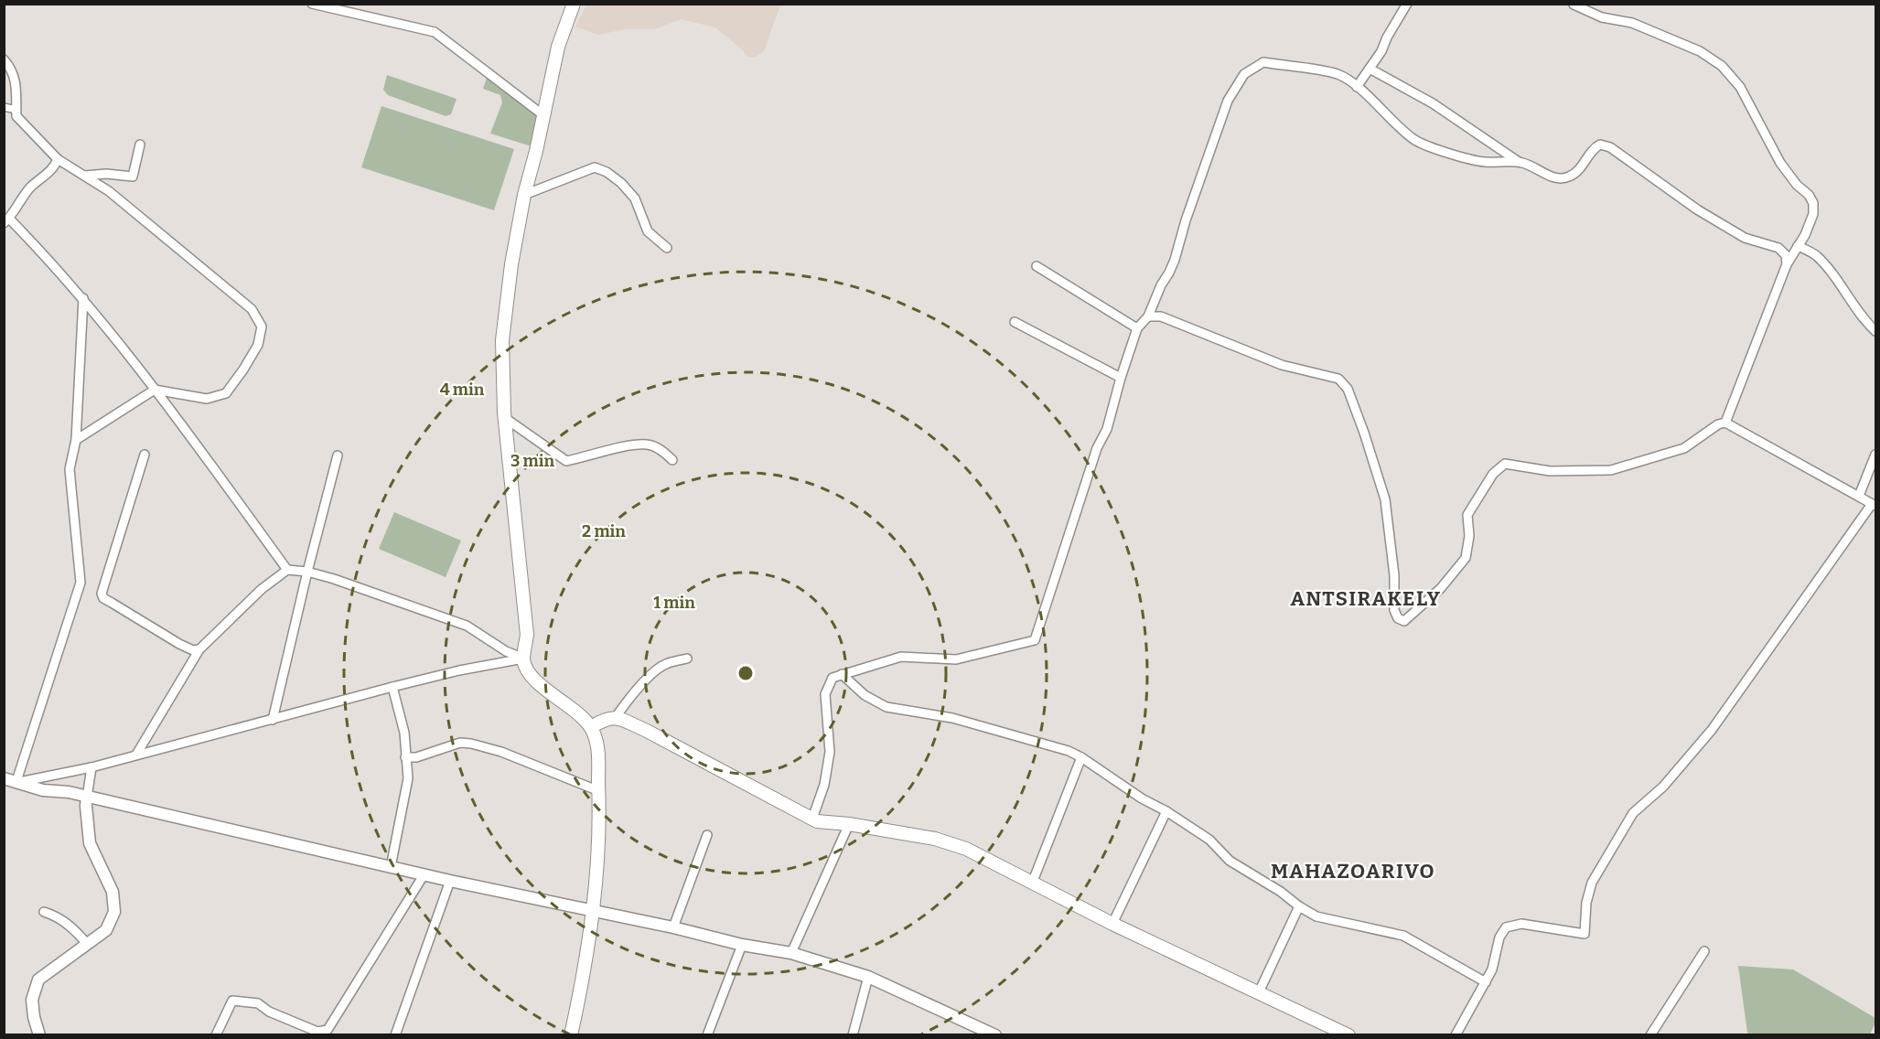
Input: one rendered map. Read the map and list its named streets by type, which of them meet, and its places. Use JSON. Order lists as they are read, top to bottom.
{
  "districts": ["ANTSIRAKELY", "MAHAZOARIVO"],
  "rings": [
    "4 min",
    "3 min",
    "2 min",
    "1 min"
  ]
}
